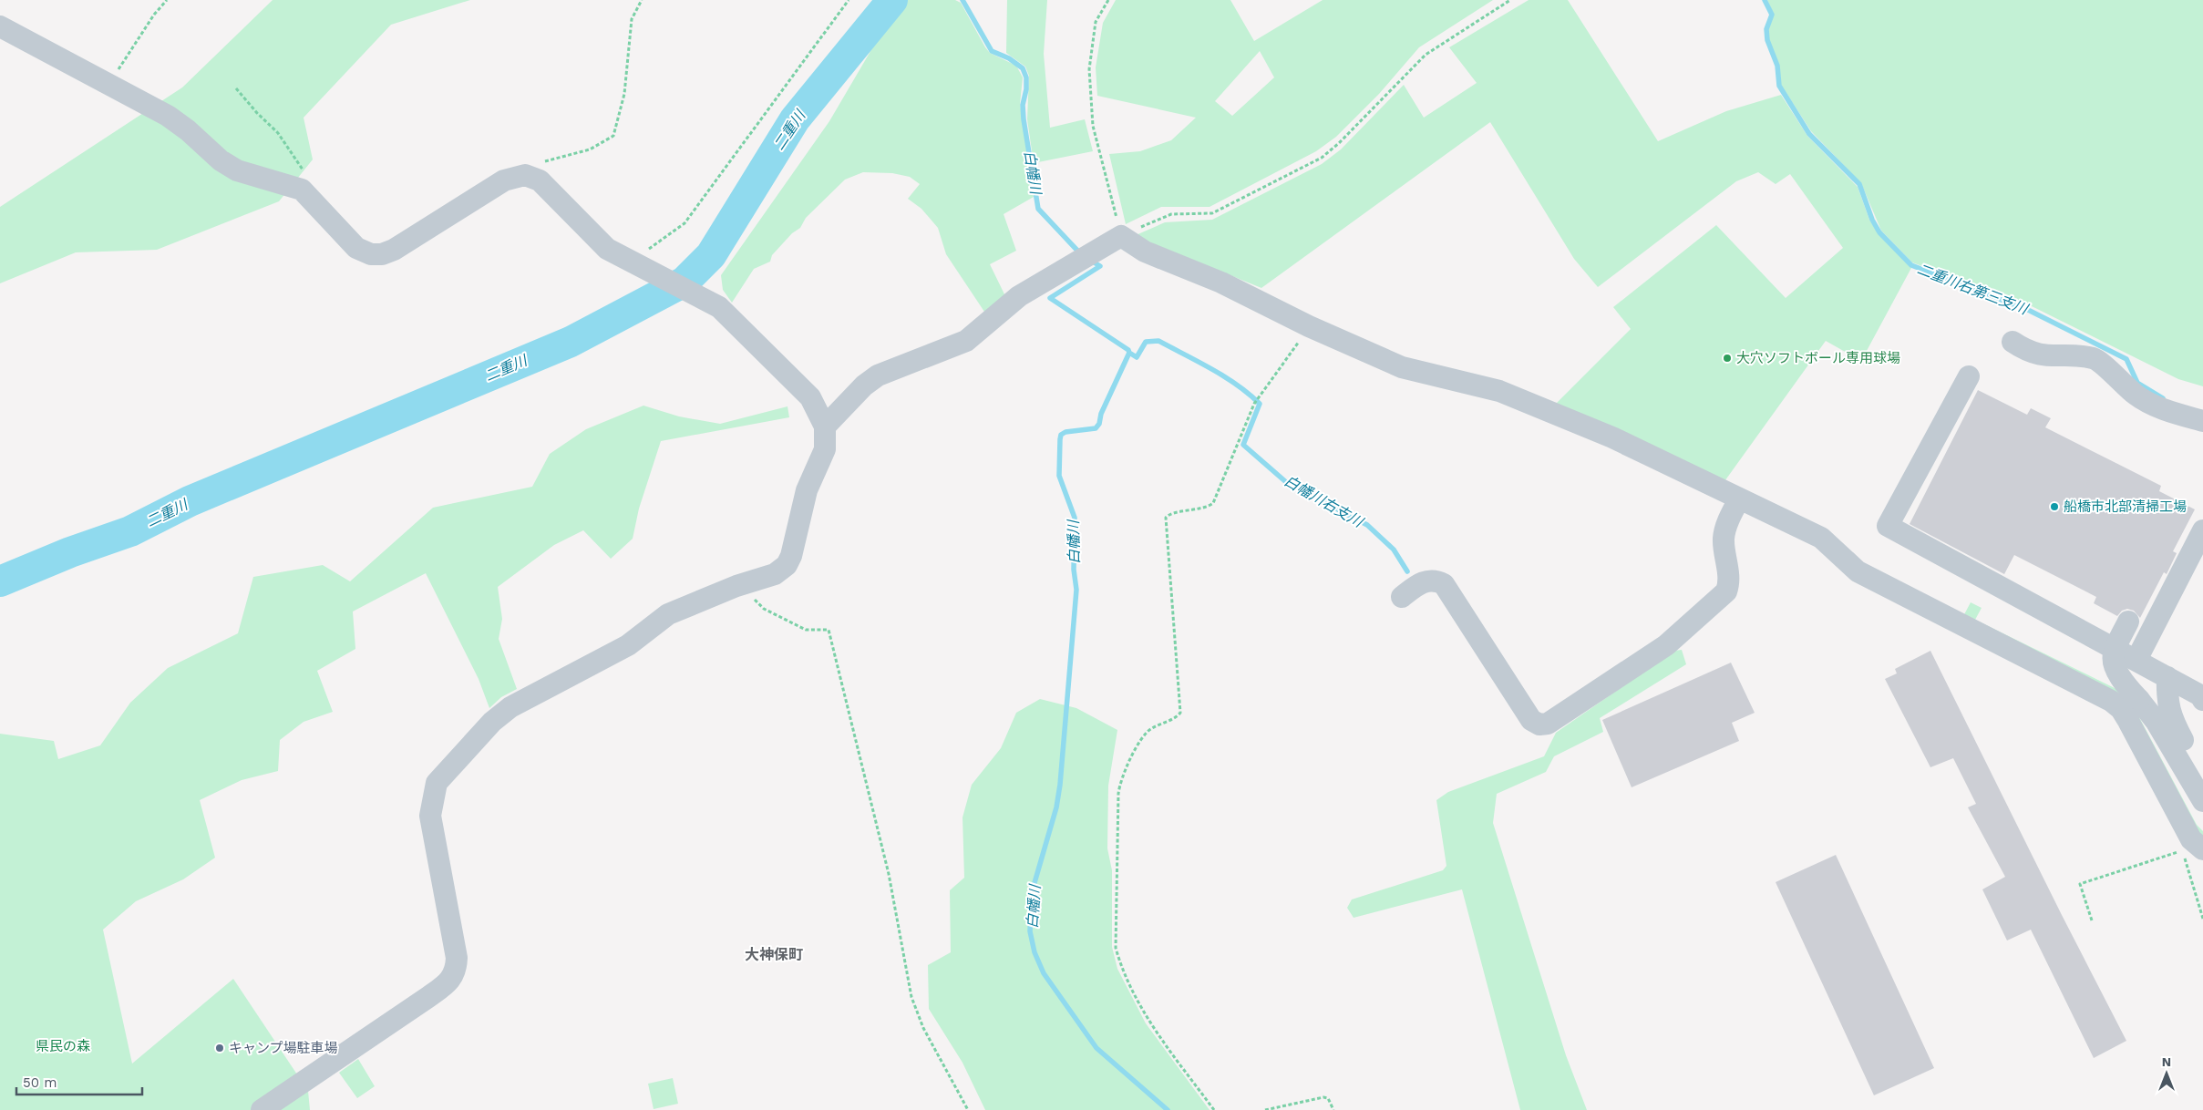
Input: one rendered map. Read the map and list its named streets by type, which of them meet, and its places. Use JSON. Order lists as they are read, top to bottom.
{
  "districts": ["大神保町"],
  "water": [
    "二重川",
    "白幡川",
    "二重川右第三支川",
    "白幡川右支川"
  ],
  "parks": ["県民の森"],
  "places": ["大穴ソフトボール専用球場", "船橋市北部清掃工場", "キャンプ場駐車場"],
  "scale_bar": "50 m",
  "north": "top"
}
